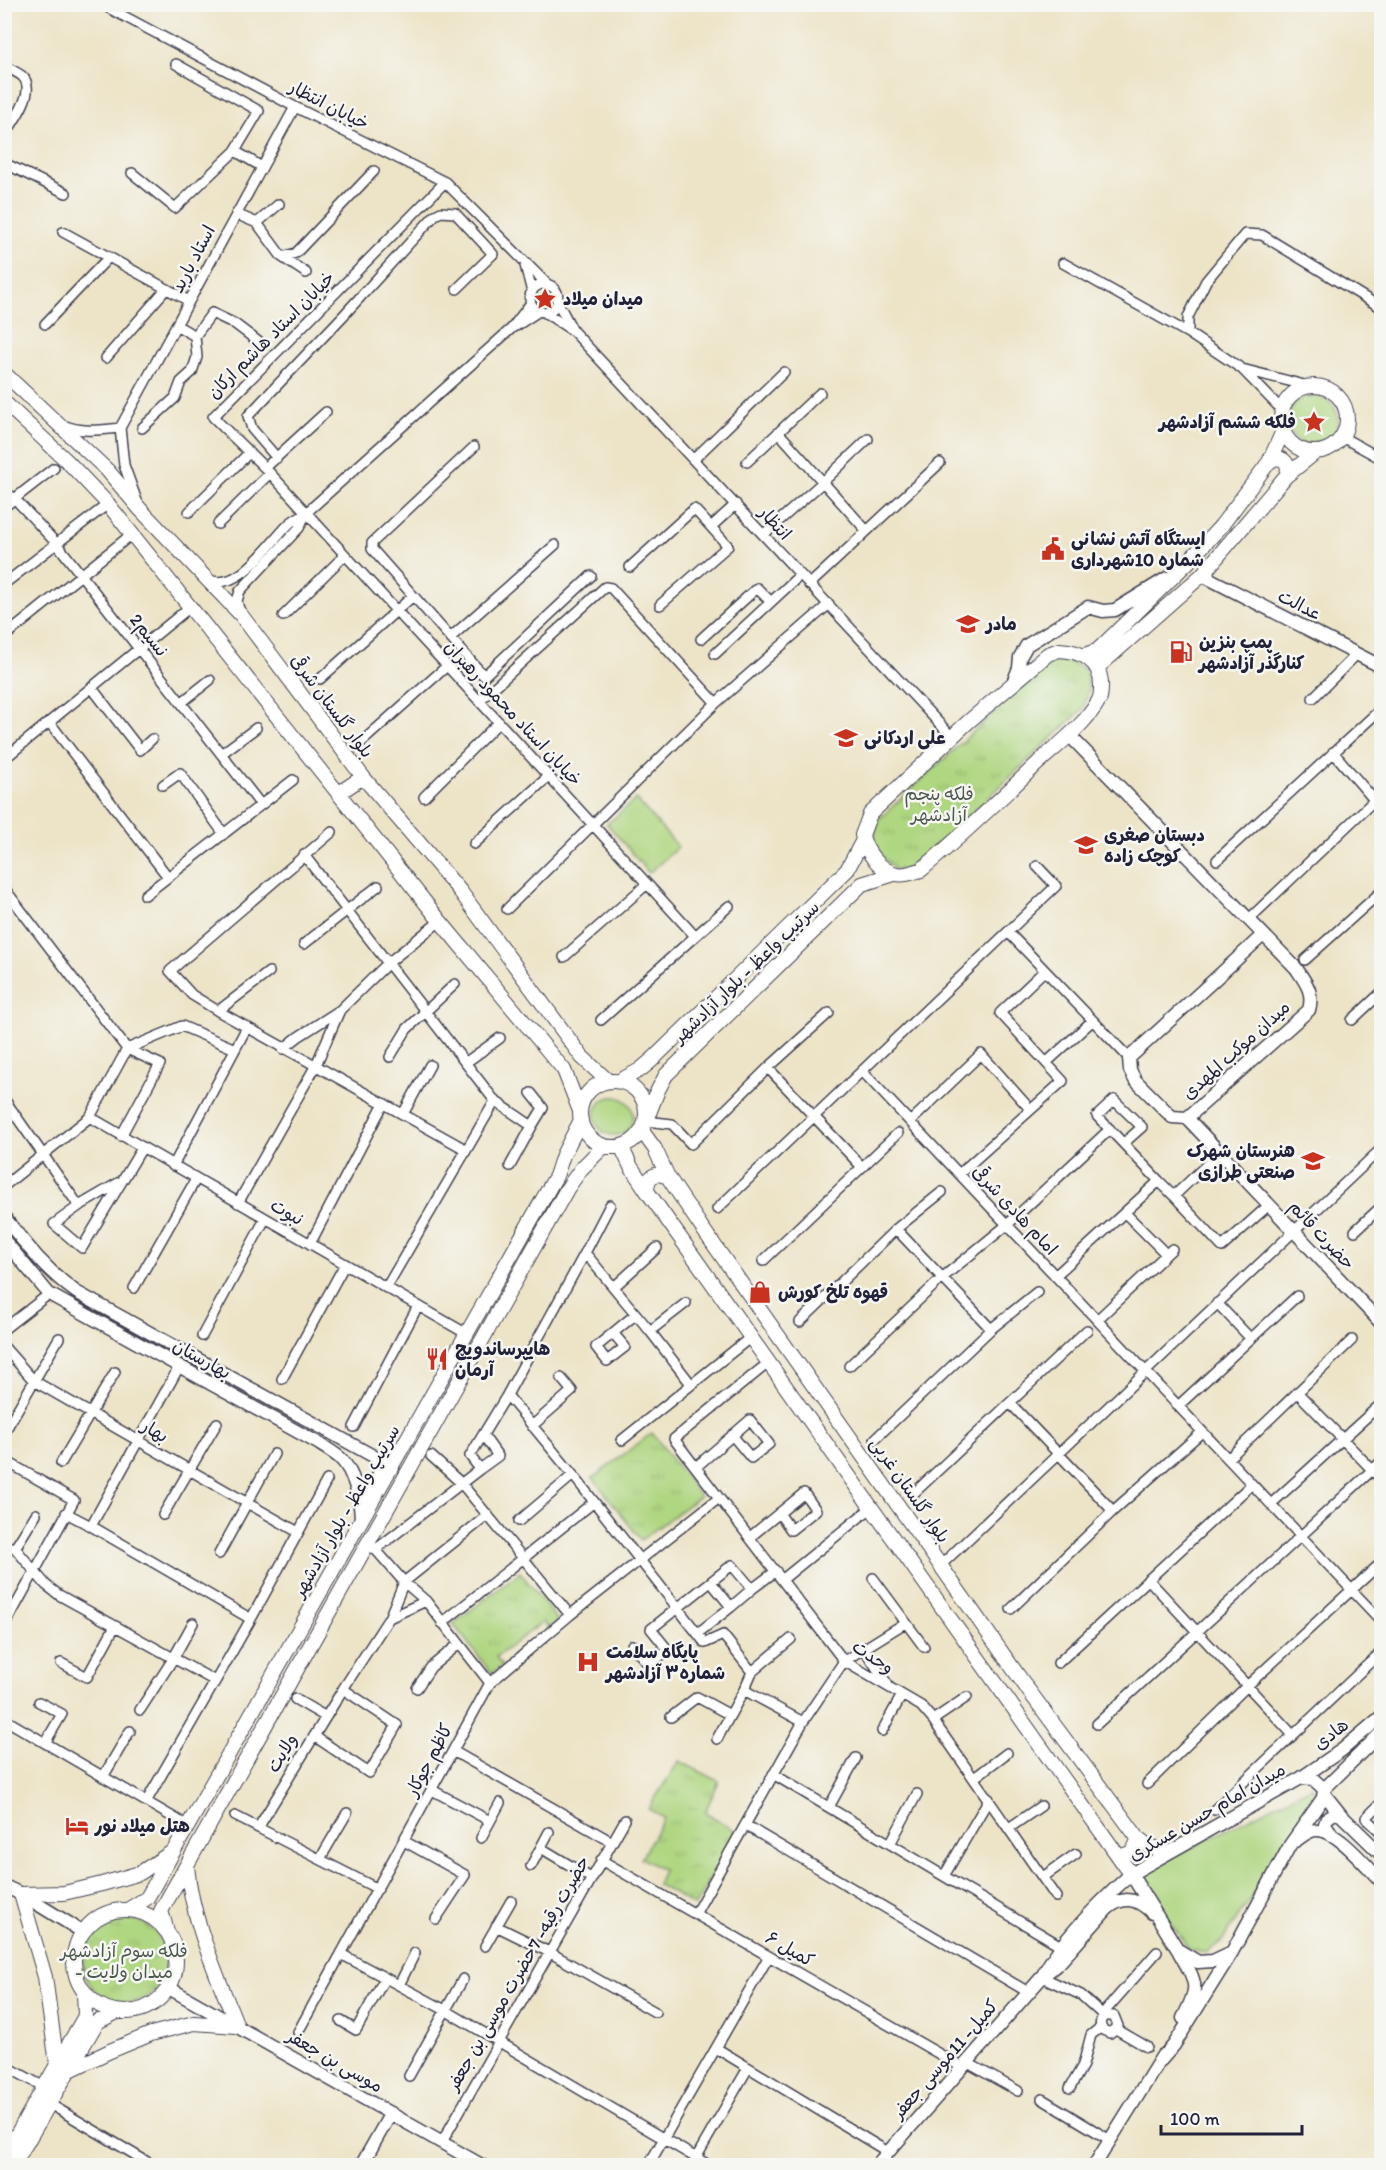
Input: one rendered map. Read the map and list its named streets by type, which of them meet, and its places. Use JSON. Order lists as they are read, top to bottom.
{
  "streets": {
    "main road": ["بلوار گلستان شرقی", "سرتیپ واعظ - بلوار آزادشهر", "بلوار گلستان غربی"],
    "street": [
      "خیابان انتظار",
      "استاد باربد",
      "خیابان استاد هاشم ارکان",
      "انتظار",
      "عدالت",
      "نسیم2",
      "خیابان استاد محمود رهبران",
      "میدان موکب المهدی",
      "امام هادی شرقی",
      "نبوت",
      "حضرت قائم",
      "بهارستان",
      "بهار",
      "وحدت",
      "هادی",
      "ولایت",
      "کاظم جوکار",
      "میدان امام حسن عسکری",
      "کمیل ۶",
      "حضرت رقیه- 7حضرت موسی بن جعفر",
      "کمیل- 11موسی جعفر",
      "موسی بن جعفر"
    ]
  },
  "crossings": [
    ["خیابان انتظار", "استاد باربد"],
    ["خیابان انتظار", "خیابان استاد هاشم ارکان"],
    ["خیابان استاد هاشم ارکان", "خیابان استاد محمود رهبران"],
    ["انتظار", "سرتیپ واعظ - بلوار آزادشهر"],
    ["بلوار گلستان شرقی", "سرتیپ واعظ - بلوار آزادشهر"],
    ["بلوار گلستان شرقی", "بلوار گلستان غربی"],
    ["سرتیپ واعظ - بلوار آزادشهر", "میدان موکب المهدی"],
    ["سرتیپ واعظ - بلوار آزادشهر", "نبوت"],
    ["سرتیپ واعظ - بلوار آزادشهر", "بهارستان"],
    ["سرتیپ واعظ - بلوار آزادشهر", "بلوار گلستان غربی"],
    ["سرتیپ واعظ - بلوار آزادشهر", "موسی بن جعفر"],
    ["میدان موکب المهدی", "حضرت قائم"],
    ["بلوار گلستان غربی", "میدان امام حسن عسکری"],
    ["وحدت", "کاظم جوکار"],
    ["هادی", "میدان امام حسن عسکری"],
    ["کمیل ۶", "حضرت رقیه- 7حضرت موسی بن جعفر"],
    ["کمیل ۶", "کمیل- 11موسی جعفر"],
    ["حضرت رقیه- 7حضرت موسی بن جعفر", "موسی بن جعفر"]
  ],
  "parks": ["فلکه پنجم آزادشهر", "فلکه سوم آزادشهر - میدان ولایت"],
  "places": {
    "place": ["میدان میلاد", "فلکه ششم آزادشهر"],
    "public building": ["ایستگاه آتش نشانی شماره 10شهرداری"],
    "school or university": [
      "مادر",
      "علی اردکانی",
      "دبستان صغری کوچک زاده",
      "هنرستان شهرک صنعتی طرازی"
    ],
    "fuel station": ["پمپ بنزین کنارگذر آزادشهر"],
    "shop": ["قهوه تلخ کورش"],
    "restaurant": ["هایپرساندویچ آرمان"],
    "hospital": ["پایگاه سلامت شماره۳ آزادشهر"],
    "hotel": ["هتل میلاد نور"]
  },
  "scale_bar": "100 m"
}
